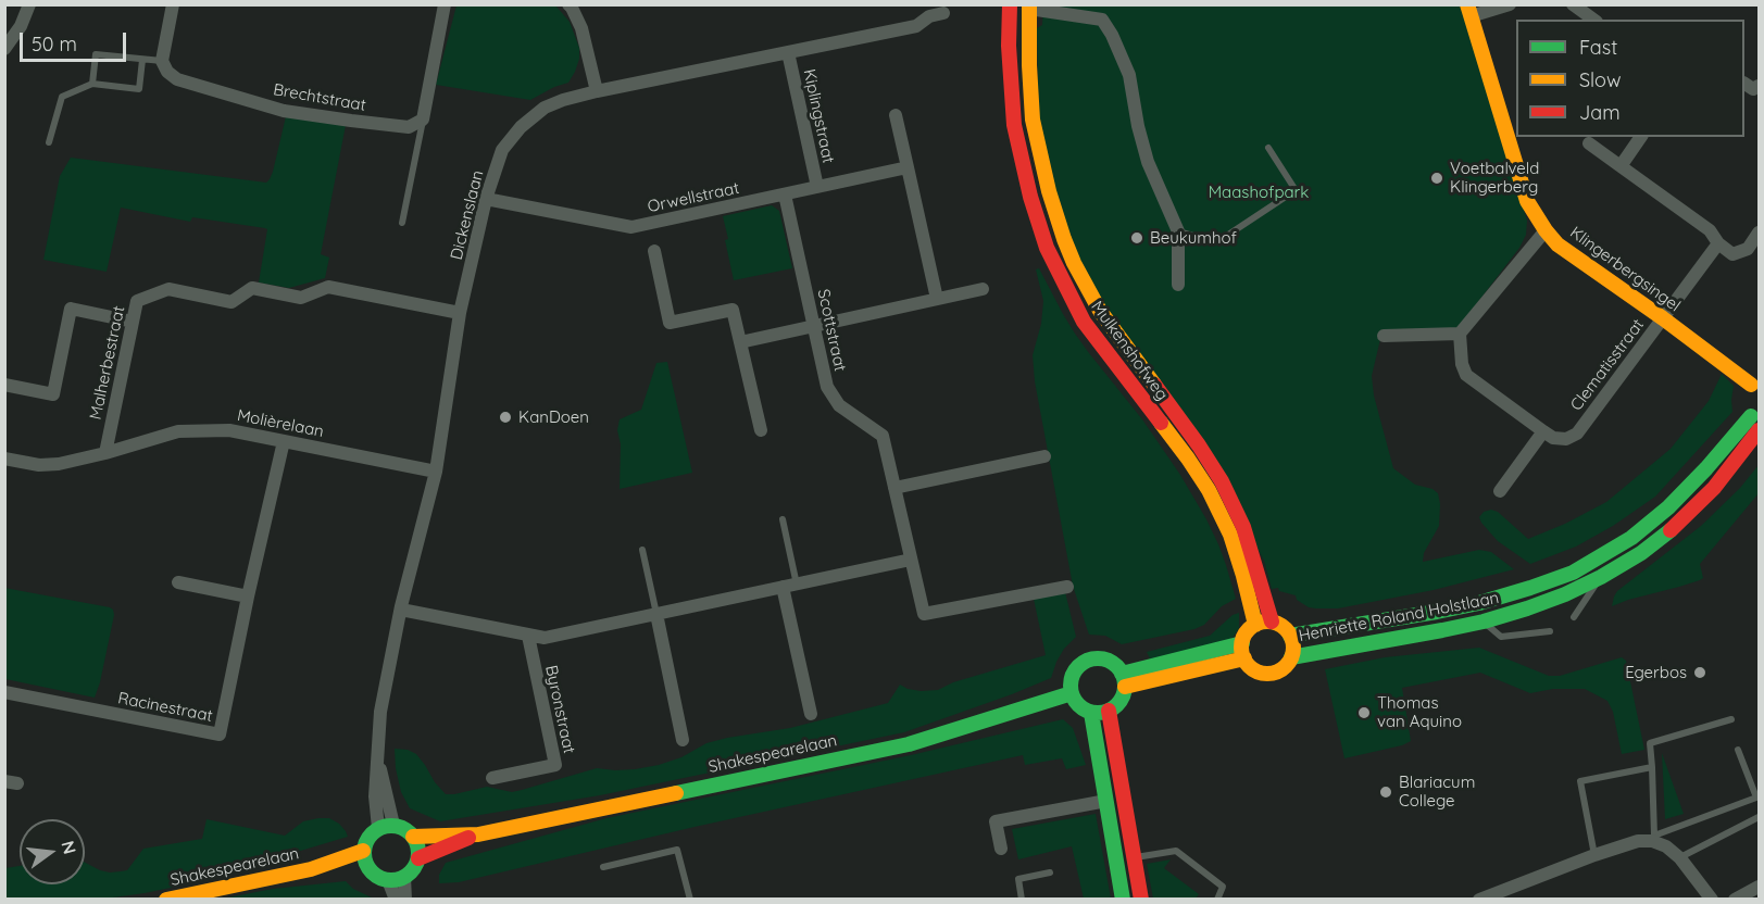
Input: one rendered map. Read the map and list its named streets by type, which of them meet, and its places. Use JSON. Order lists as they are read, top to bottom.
{
  "streets": {
    "street": [
      "Brechtstraat",
      "Kiplingstraat",
      "Orwellstraat",
      "Dickenslaan",
      "Klingerbergsingel",
      "Scottstraat",
      "Mulkenshofweg",
      "Malherbestraat",
      "Clematisstraat",
      "Molièrelaan",
      "Henriette Roland Holstlaan",
      "Racinestraat",
      "Byronstraat",
      "Shakespearelaan"
    ]
  },
  "crossings": [
    ["Kiplingstraat", "Orwellstraat"],
    ["Kiplingstraat", "Dickenslaan"],
    ["Orwellstraat", "Dickenslaan"],
    ["Orwellstraat", "Scottstraat"],
    ["Dickenslaan", "Malherbestraat"],
    ["Dickenslaan", "Molièrelaan"],
    ["Dickenslaan", "Shakespearelaan"],
    ["Klingerbergsingel", "Clematisstraat"],
    ["Klingerbergsingel", "Henriette Roland Holstlaan"],
    ["Mulkenshofweg", "Henriette Roland Holstlaan"],
    ["Malherbestraat", "Molièrelaan"],
    ["Molièrelaan", "Racinestraat"]
  ],
  "parks": ["Maashofpark"],
  "places": [
    "Voetbalveld Klingerberg",
    "Beukumhof",
    "KanDoen",
    "Egerbos",
    "Thomas van Aquino",
    "Blariacum College"
  ],
  "legend": ["Fast", "Slow", "Jam"],
  "scale_bar": "50 m",
  "north": "right"
}
